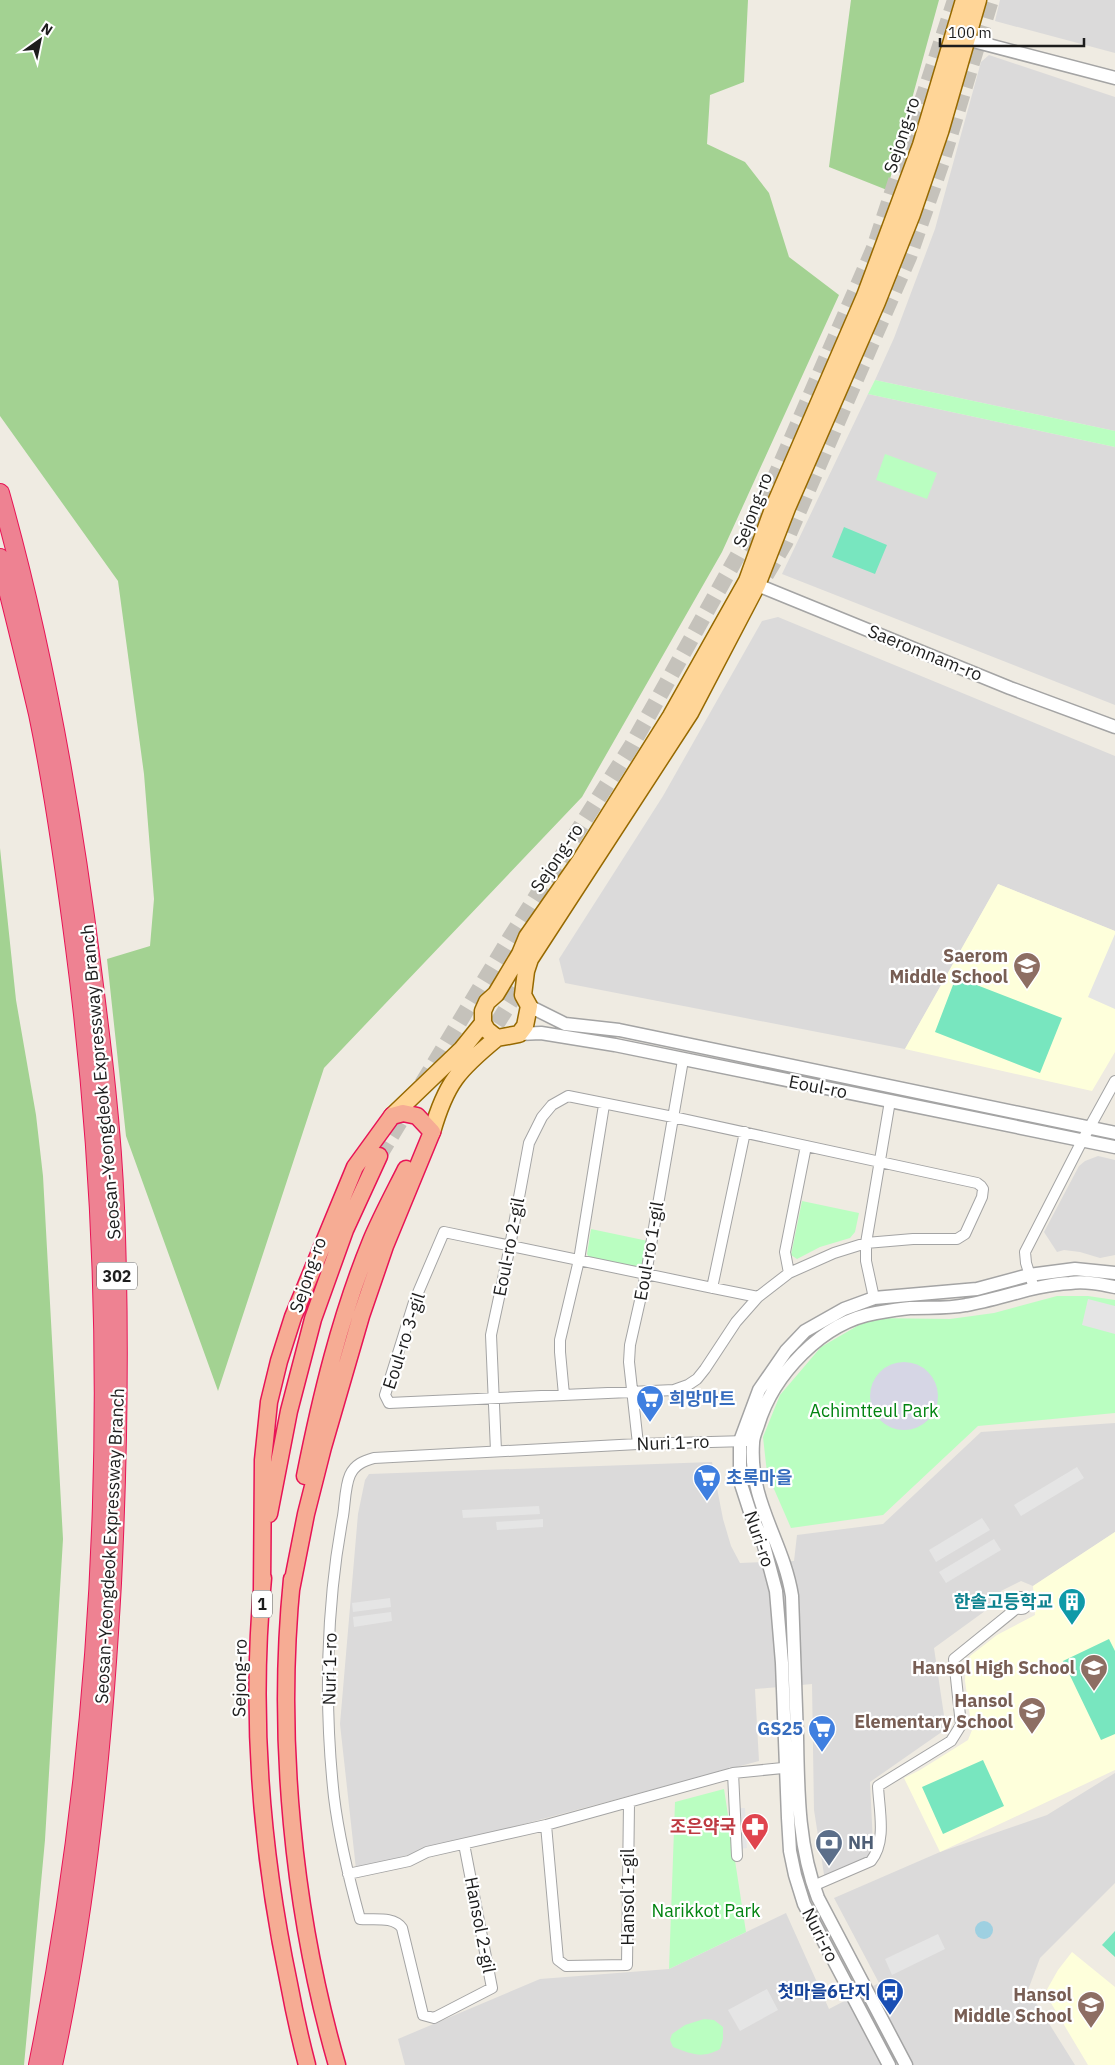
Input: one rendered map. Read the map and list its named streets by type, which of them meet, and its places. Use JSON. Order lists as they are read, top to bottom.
{
  "streets": {
    "highway": [
      "Sejong-ro",
      "Seosan-Yeongdeok Expressway Branch",
      "302",
      "1"
    ],
    "street": [
      "Saeromnam-ro",
      "Eoul-ro",
      "Eoul-ro 2-gil",
      "Eoul-ro 1-gil",
      "Eoul-ro 3-gil",
      "Nuri 1-ro",
      "Nuri-ro",
      "Hansol 1-gil",
      "Hansol 2-gil"
    ]
  },
  "crossings": [
    ["Sejong-ro", "Saeromnam-ro"],
    ["Sejong-ro", "Eoul-ro"],
    ["Eoul-ro", "Eoul-ro 1-gil"],
    ["Eoul-ro 2-gil", "Eoul-ro 1-gil"],
    ["Eoul-ro 2-gil", "Eoul-ro 3-gil"],
    ["Eoul-ro 2-gil", "Nuri 1-ro"],
    ["Eoul-ro 1-gil", "Eoul-ro 3-gil"],
    ["Eoul-ro 1-gil", "Nuri 1-ro"],
    ["Nuri 1-ro", "Nuri-ro"],
    ["Nuri 1-ro", "Hansol 2-gil"]
  ],
  "parks": ["Achimtteul Park", "Narikkot Park"],
  "places": {
    "school or university": [
      "Saerom Middle School",
      "Hansol High School",
      "Hansol Elementary School",
      "Hansol Middle School"
    ],
    "supermarket": ["희망마트", "초록마을", "GS25"],
    "building": ["한솔고등학교"],
    "pharmacy": ["조은약국"],
    "bank": ["NH"],
    "bus stop": ["첫마을6단지"]
  },
  "scale_bar": "100 m",
  "north": "top right"
}
